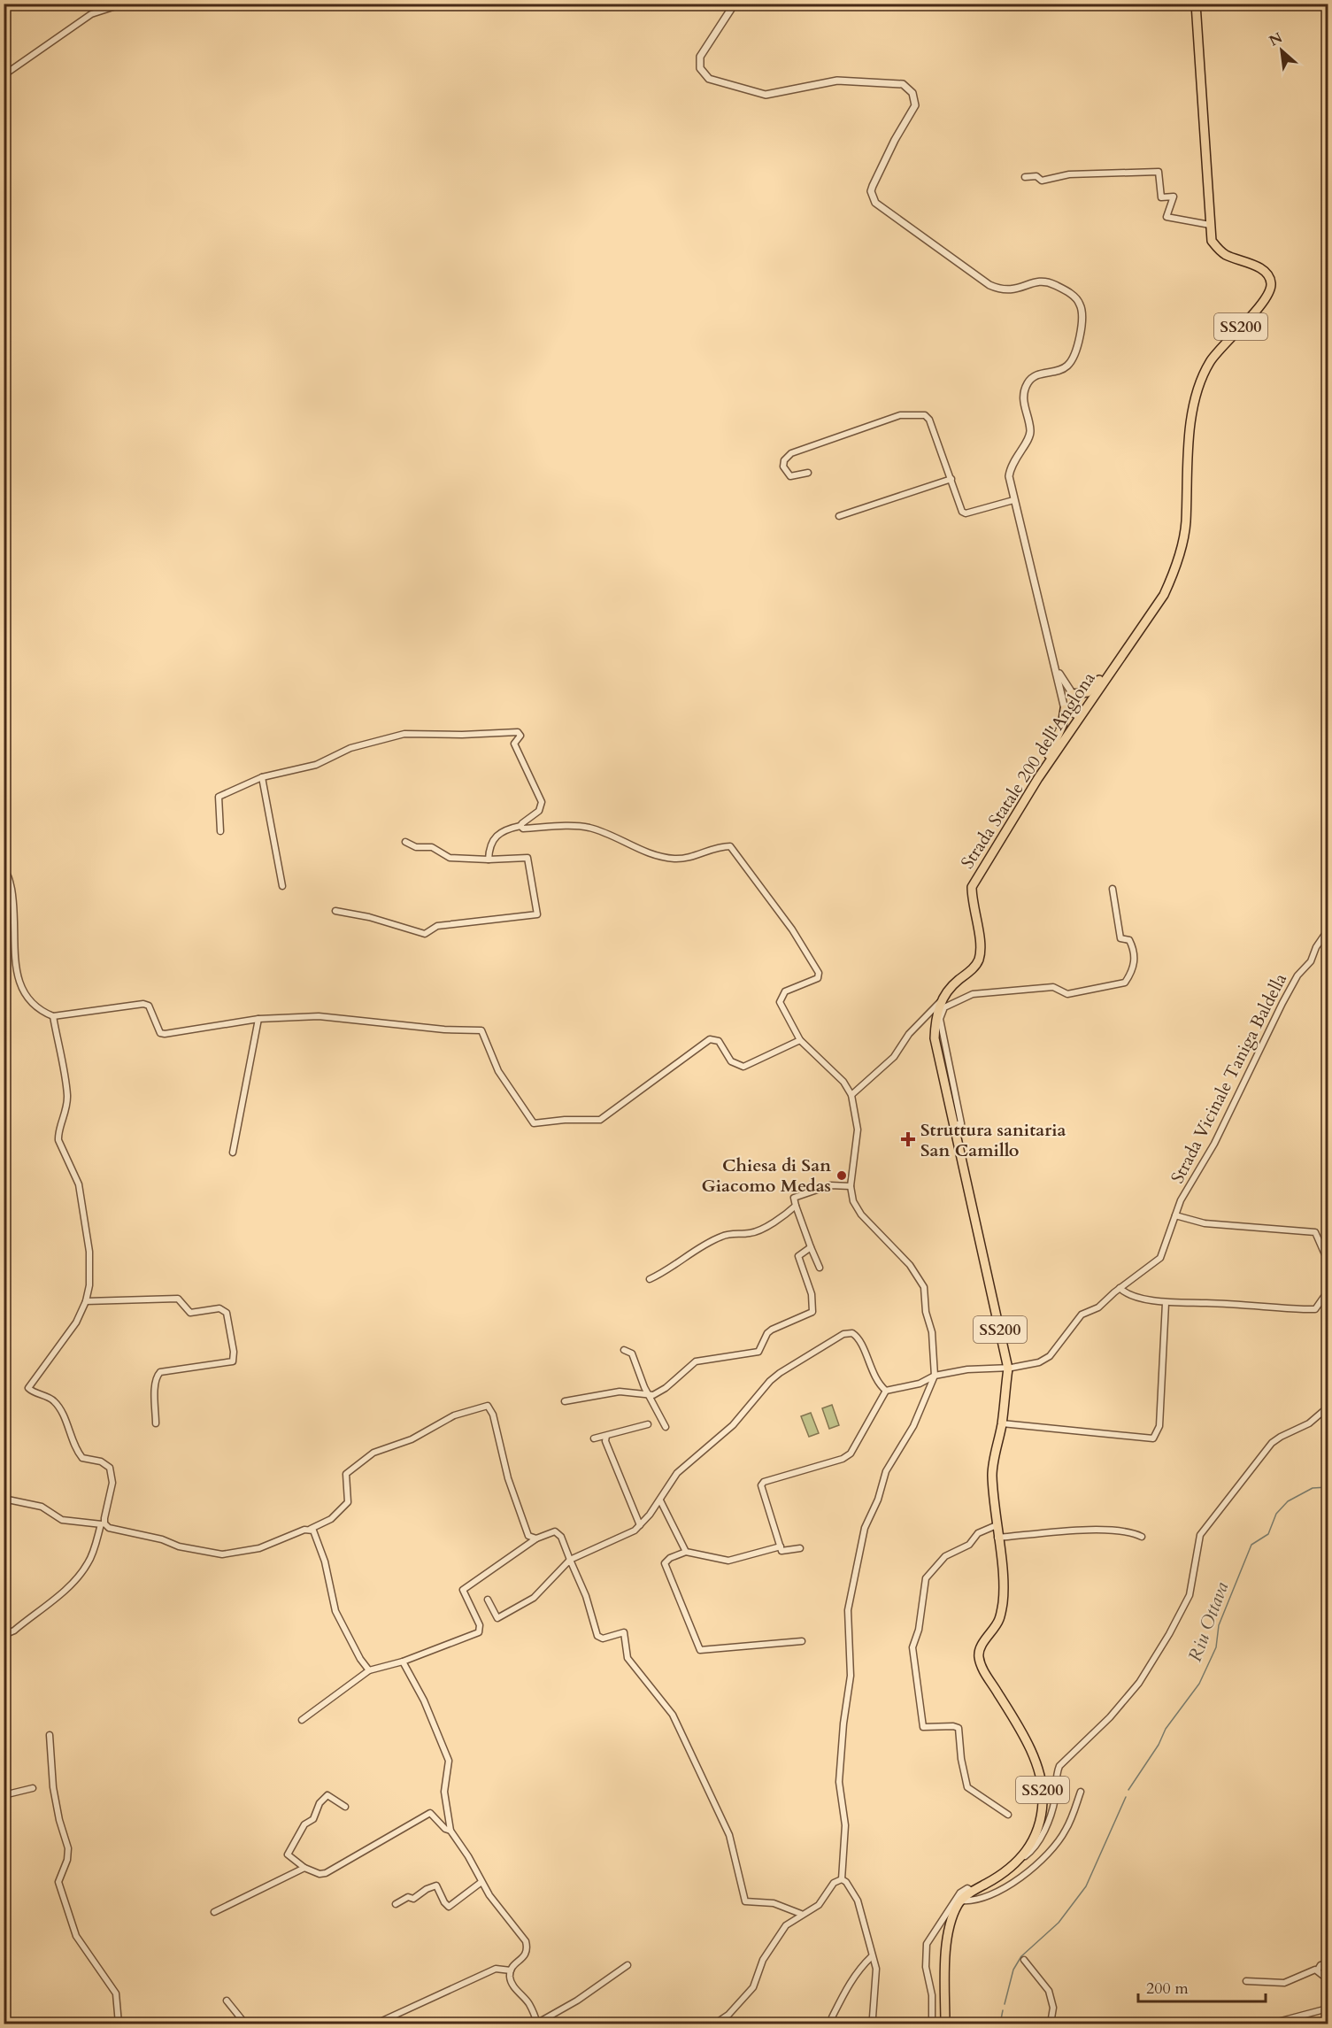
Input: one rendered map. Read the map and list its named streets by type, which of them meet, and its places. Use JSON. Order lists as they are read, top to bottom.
{
  "streets": {
    "main road": ["SS200", "Strada Statale 200 dell'Anglona"],
    "street": ["Strada Vicinale Taniga Baldella"]
  },
  "crossings": [
    ["Strada Statale 200 dell'Anglona", "Strada Vicinale Taniga Baldella"]
  ],
  "water": ["Riu Ottava"],
  "places": {
    "health": ["Struttura sanitaria San Camillo"],
    "other": ["Chiesa di San Giacomo Medas"]
  },
  "scale_bar": "200 m",
  "north": "top left"
}
